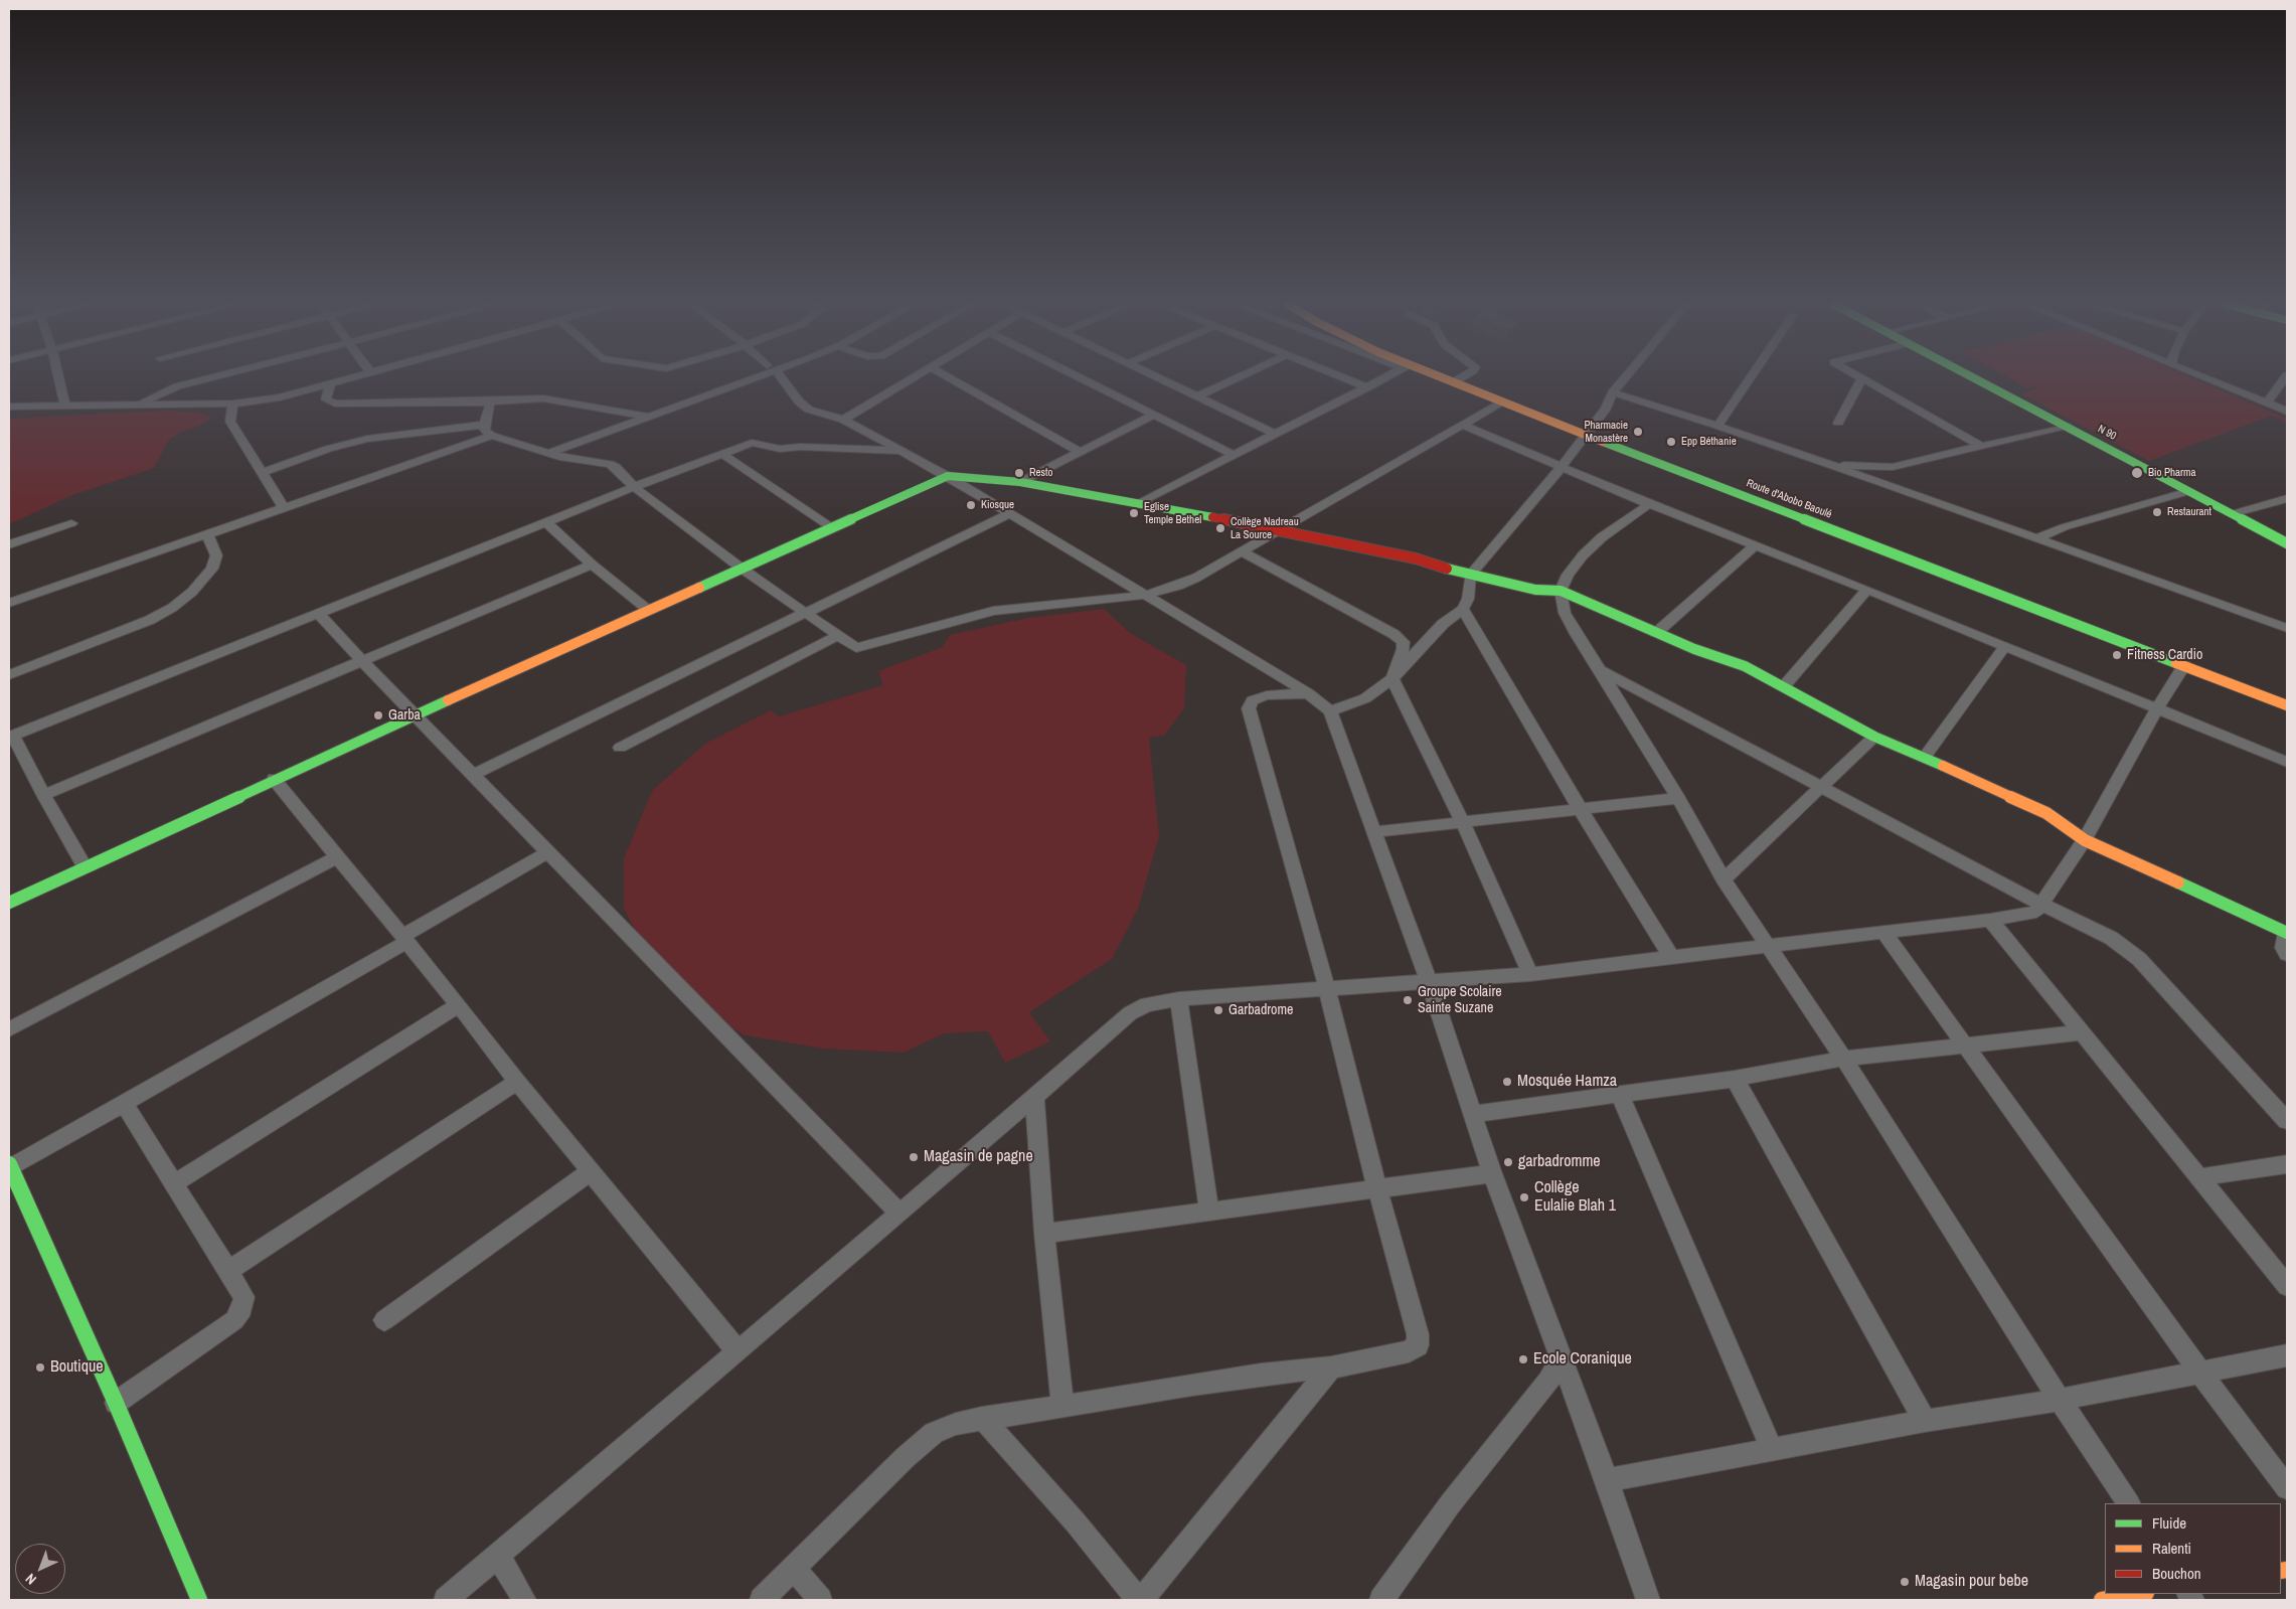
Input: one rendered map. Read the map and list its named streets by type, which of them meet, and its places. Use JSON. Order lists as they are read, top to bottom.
{
  "streets": {
    "street": ["N 90", "Route d'Abobo Baoulé"]
  },
  "places": [
    "Pharmacie Monastère",
    "Epp Béthanie",
    "Resto",
    "Bio Pharma",
    "Kiosque",
    "Restaurant",
    "Eglise Temple Bethel",
    "Collège Nadreau La Source",
    "Fitness Cardio",
    "Garba",
    "Groupe Scolaire Sainte Suzane",
    "Garbadrome",
    "Mosquée Hamza",
    "Magasin de pagne",
    "garbadromme",
    "Collège Eulalie Blah 1",
    "Ecole Coranique",
    "Boutique",
    "Magasin pour bebe"
  ],
  "legend": ["Fluide", "Ralenti", "Bouchon"],
  "north": "bottom left"
}
